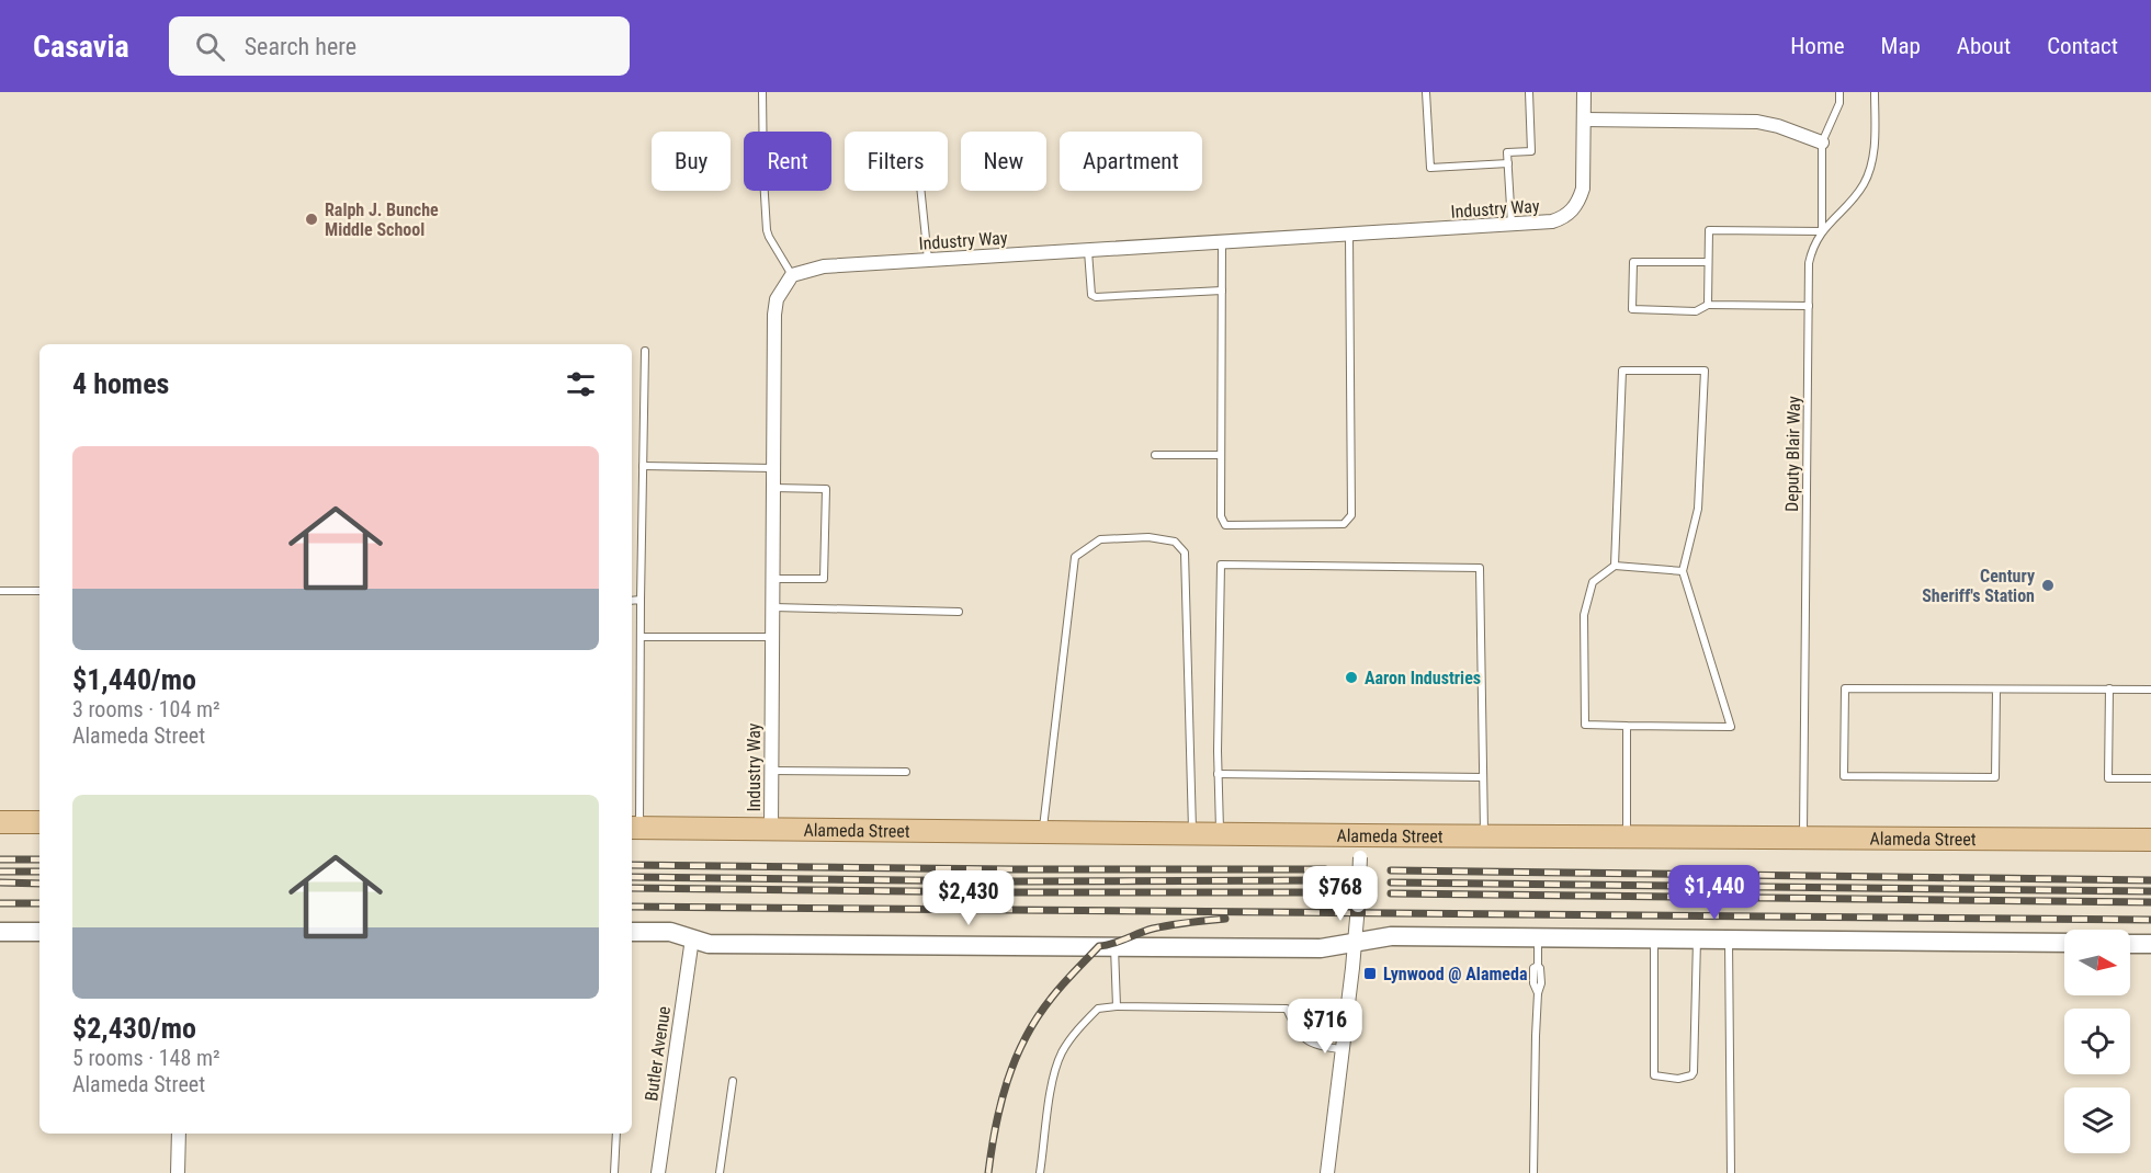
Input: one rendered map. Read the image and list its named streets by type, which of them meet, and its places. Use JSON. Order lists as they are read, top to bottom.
{
  "streets": {
    "main road": ["Alameda Street"],
    "street": ["Industry Way", "Butler Avenue"],
    "lane": ["Deputy Blair Way"]
  },
  "crossings": [
    ["Industry Way", "Alameda Street"],
    ["Deputy Blair Way", "Alameda Street"]
  ],
  "places": {
    "other": ["Ralph J. Bunche Middle School", "Century Sheriff's Station", "Aaron Industries"],
    "transit": ["Lynwood @ Alameda"]
  },
  "north": "right",
  "page": {
    "header": "Casavia",
    "search": "Search here",
    "nav": [
      "Home",
      "Map",
      "About",
      "Contact"
    ],
    "chip": [
      "Buy",
      "Rent",
      "Filters",
      "New",
      "Apartment"
    ],
    "heading": "4 homes",
    "list": [
      {
        "name": "$1,440/mo",
        "note": "3 rooms · 104 m² · Alameda Street"
      },
      {
        "name": "$2,430/mo",
        "note": "5 rooms · 148 m² · Alameda Street"
      }
    ],
    "price": [
      "$1,440",
      "$768",
      "$2,430",
      "$716"
    ]
  }
}
